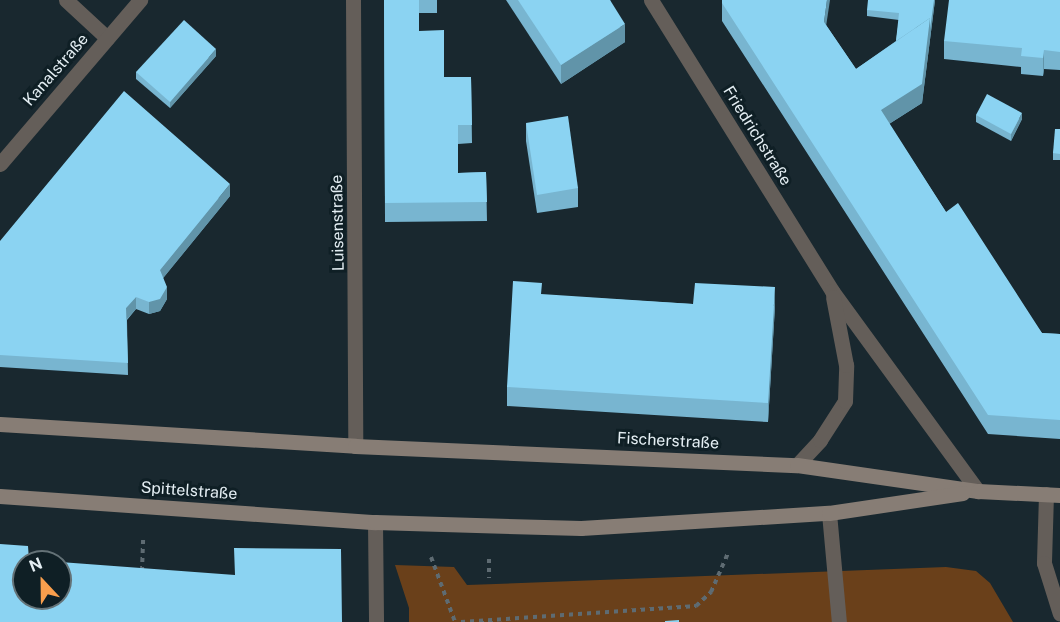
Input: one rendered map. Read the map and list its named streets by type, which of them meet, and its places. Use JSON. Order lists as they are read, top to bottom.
{
  "streets": {
    "main road": ["Fischerstraße", "Spittelstraße"],
    "street": ["Kanalstraße", "Friedrichstraße", "Luisenstraße"]
  },
  "crossings": [
    ["Friedrichstraße", "Fischerstraße"],
    ["Luisenstraße", "Fischerstraße"],
    ["Fischerstraße", "Spittelstraße"]
  ],
  "north": "top"
}
